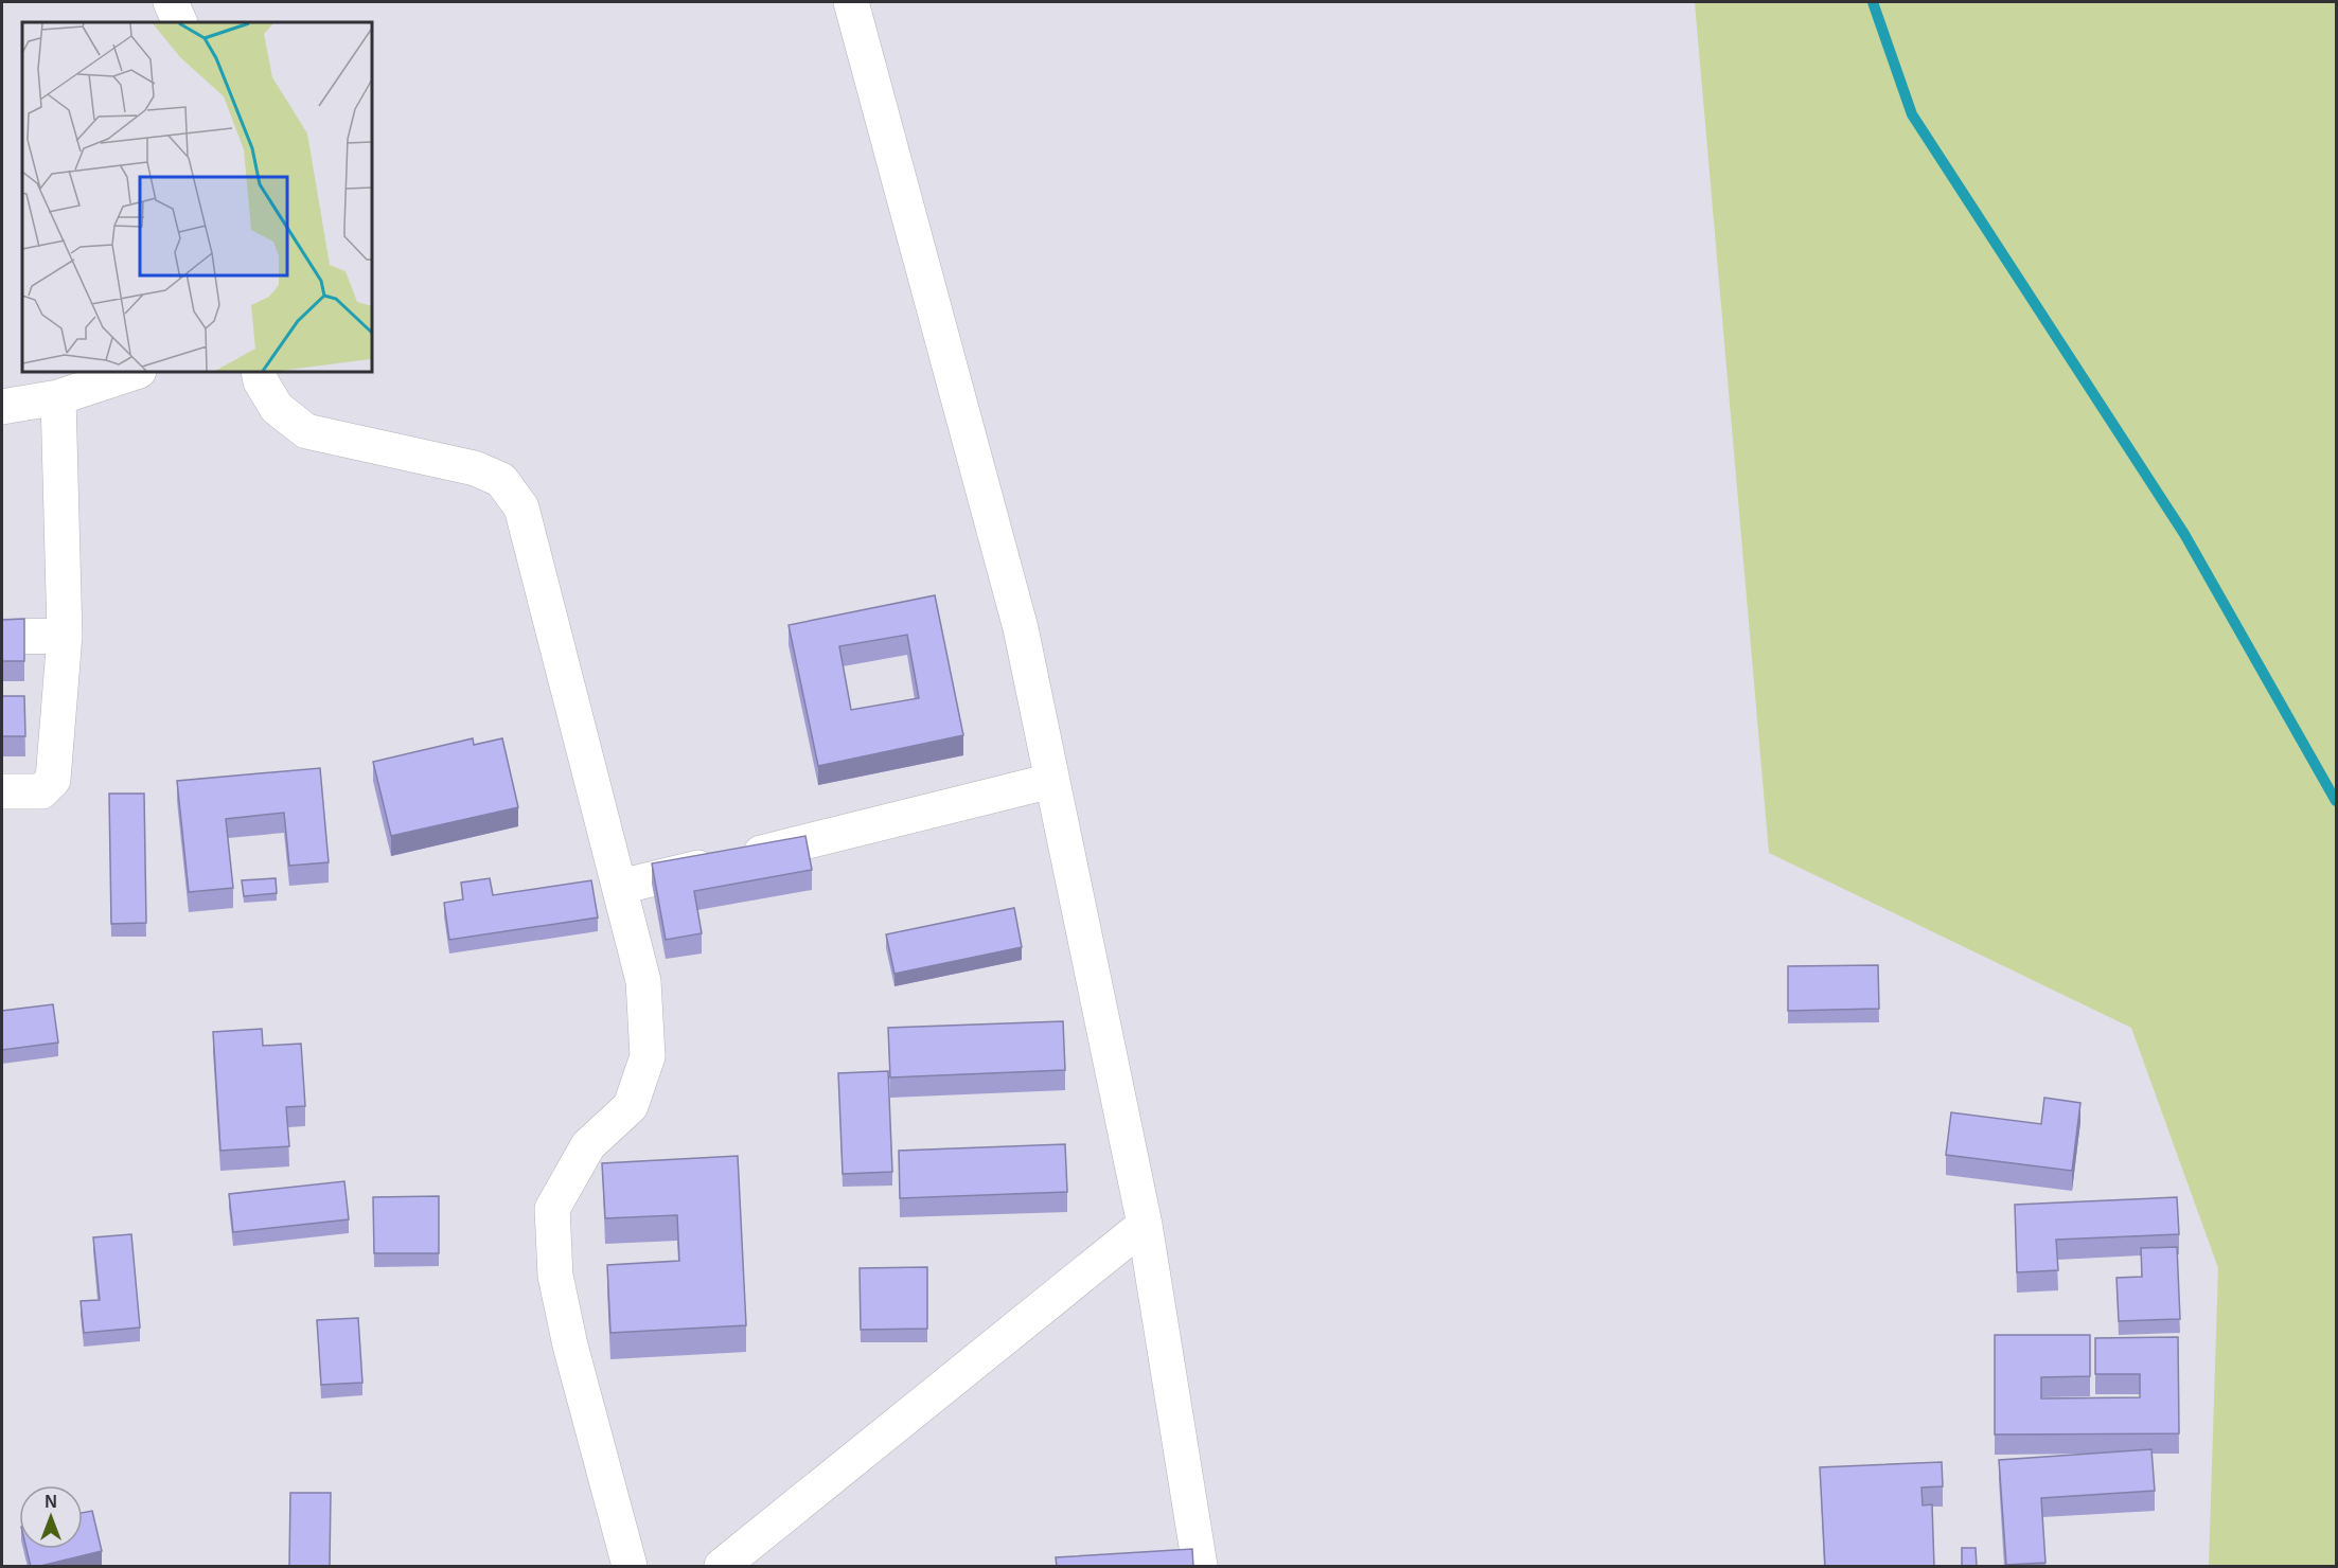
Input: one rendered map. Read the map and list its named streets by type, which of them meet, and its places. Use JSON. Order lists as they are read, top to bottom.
{
  "north": "top"
}
